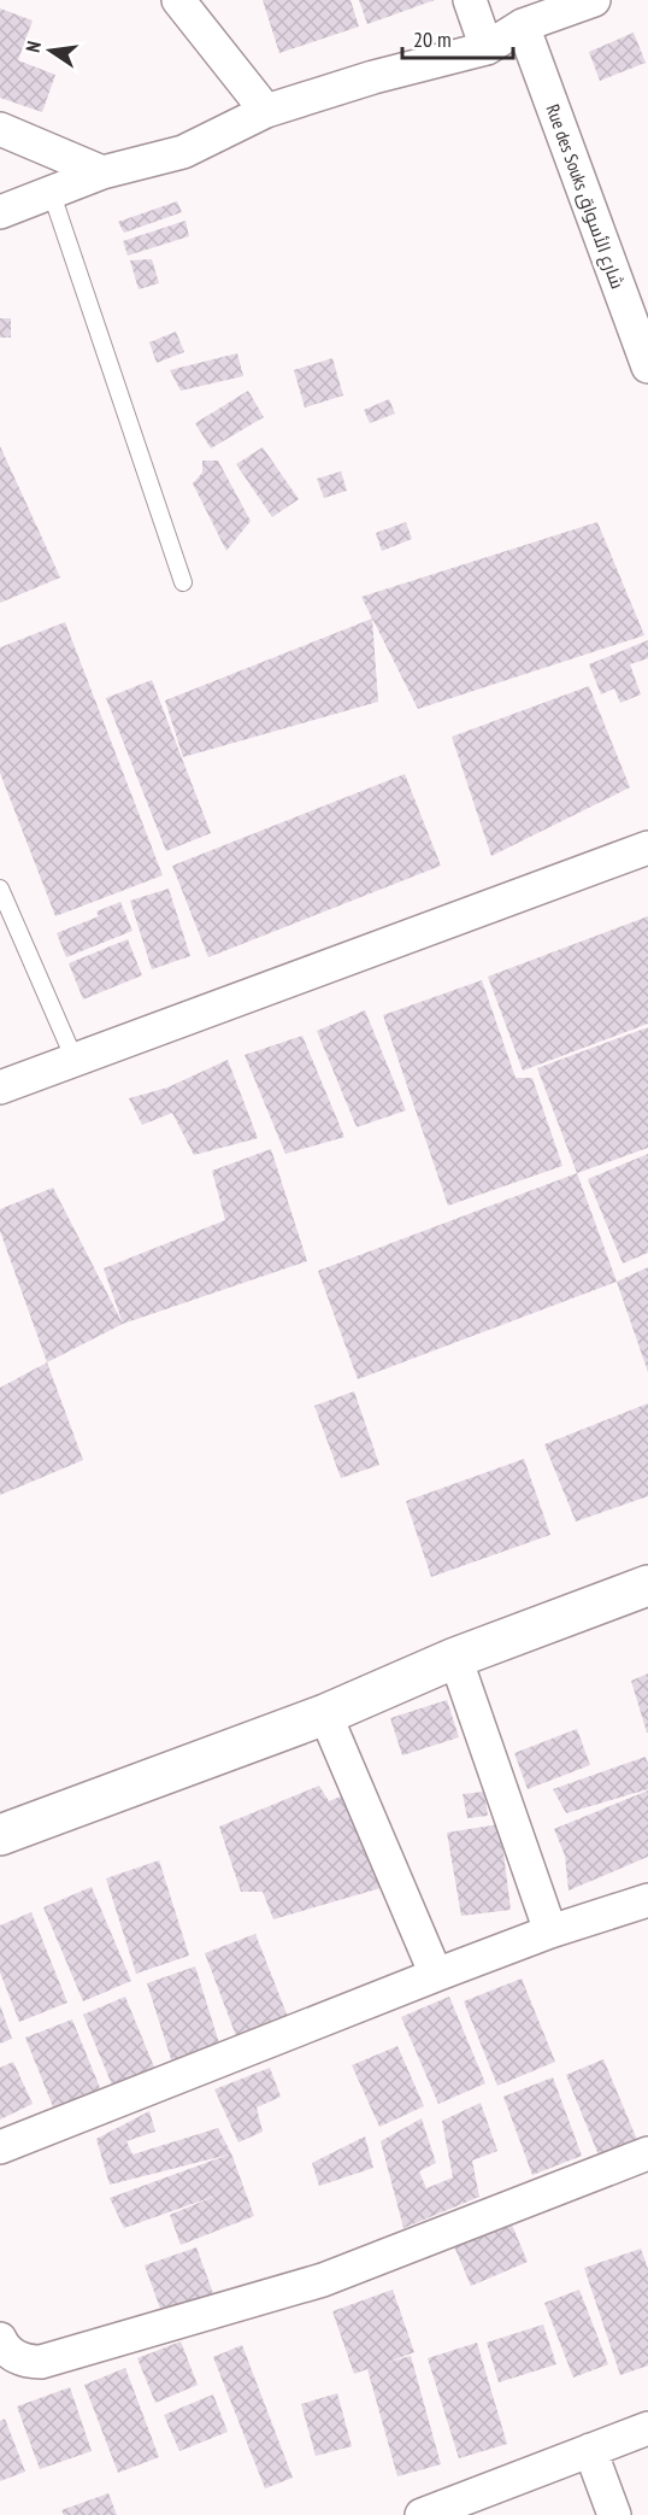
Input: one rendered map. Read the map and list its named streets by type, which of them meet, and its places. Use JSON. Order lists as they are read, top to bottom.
{
  "streets": {
    "street": ["Rue des Souks شارع الأسواق"]
  },
  "scale_bar": "20 m",
  "north": "left"
}
